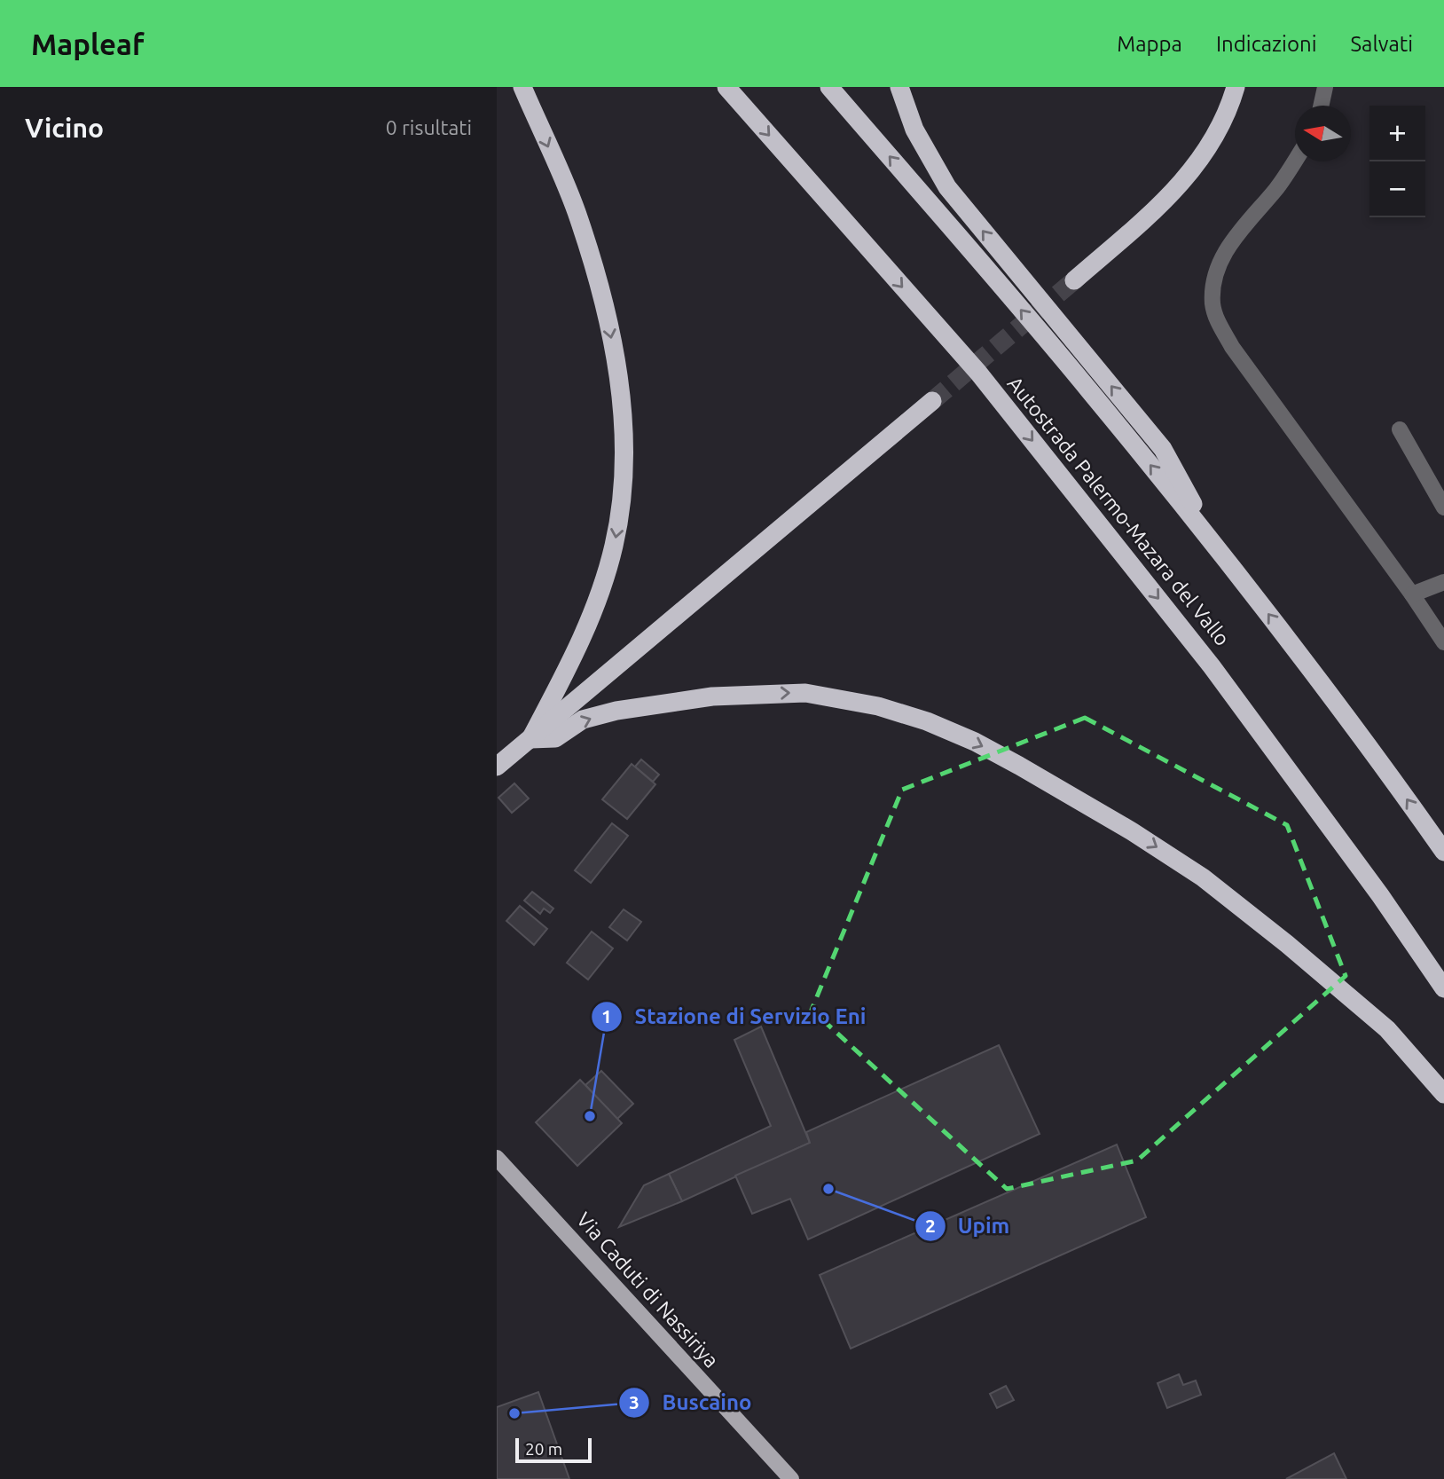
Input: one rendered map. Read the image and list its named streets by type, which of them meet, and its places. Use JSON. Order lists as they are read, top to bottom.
{
  "streets": {
    "highway": ["Autostrada Palermo-Mazara del Vallo"],
    "main road": ["Via Caduti di Nassiriya"]
  },
  "places": ["Stazione di Servizio Eni", "Upim", "Buscaino"],
  "scale_bar": "20 m",
  "north": "left",
  "page": {
    "header": "Mapleaf",
    "nav": ["Mappa", "Indicazioni", "Salvati"],
    "heading": ["Vicino", "0 risultati"],
    "map_buttons": ["+", "−"],
    "scale": "20 m"
  }
}
